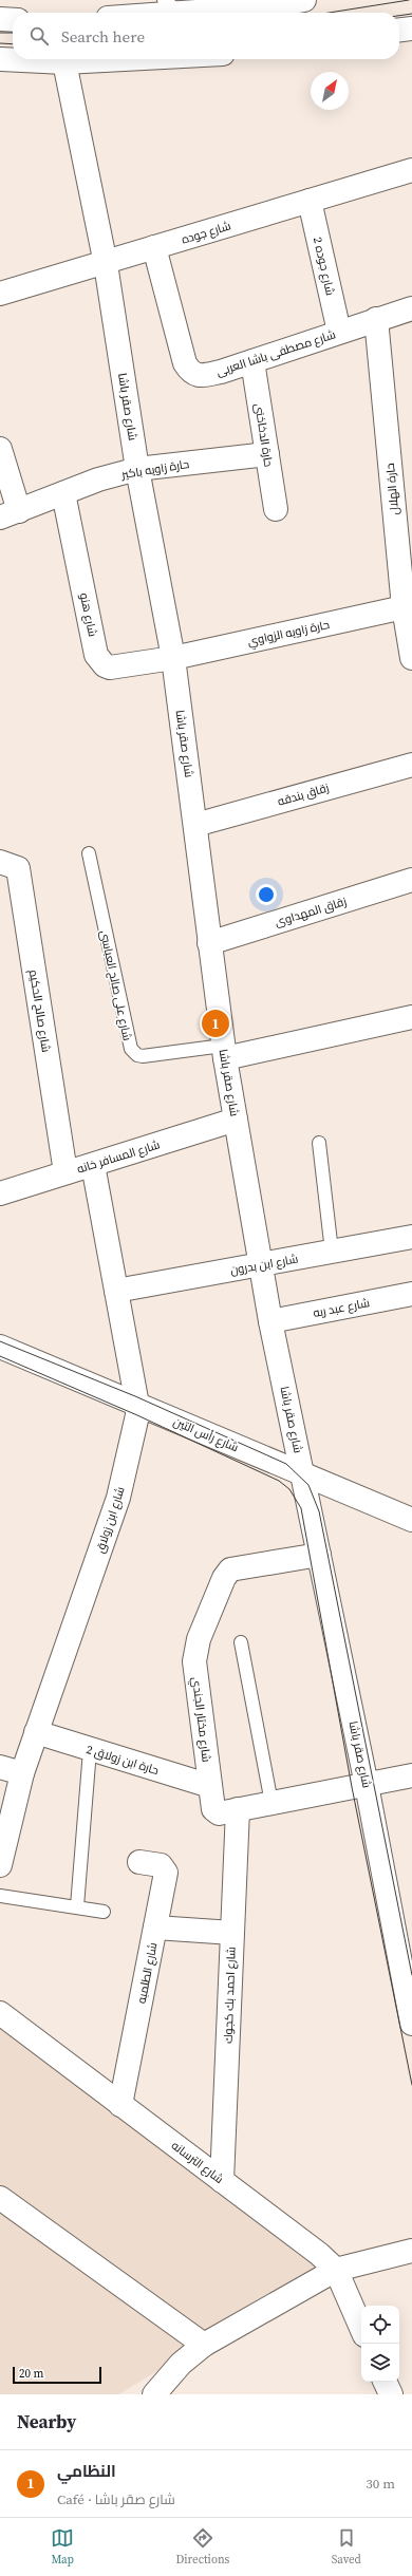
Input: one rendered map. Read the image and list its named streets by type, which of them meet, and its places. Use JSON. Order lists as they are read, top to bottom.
{
  "streets": {
    "street": [
      "شارع جوده",
      "شارع جوده 2",
      "شارع مصطفى باشا العربى",
      "شارع صقر باشا",
      "حارة الدخاخنى",
      "حارة زاويه باكير",
      "حارة الهلال",
      "شارع هنو",
      "حارة زاويه الزواوي",
      "زقاق بندقه",
      "زقاق المهداوى",
      "شارع صالح الحكيم",
      "شارع المسافر خانه",
      "شارع ابن بدرون",
      "شارع عبد ربه",
      "شارع رأس التين",
      "شارع ابن زولاق",
      "شارع مختار الجندي",
      "حارة ابن زولاق 2",
      "شارع الطلمبه",
      "شارع احمد بك كجوك",
      "شارع الترسانه"
    ],
    "lane": ["شارع على صالح العباسى"]
  },
  "crossings": [
    ["شارع جوده", "شارع جوده 2"],
    ["شارع جوده", "شارع مصطفى باشا العربى"],
    ["شارع جوده", "شارع صقر باشا"],
    ["شارع جوده 2", "شارع مصطفى باشا العربى"],
    ["شارع مصطفى باشا العربى", "حارة الدخاخنى"],
    ["شارع مصطفى باشا العربى", "حارة الهلال"],
    ["شارع صقر باشا", "حارة زاويه باكير"],
    ["شارع صقر باشا", "شارع هنو"],
    ["شارع صقر باشا", "حارة زاويه الزواوي"],
    ["شارع صقر باشا", "زقاق بندقه"],
    ["شارع صقر باشا", "زقاق المهداوى"],
    ["شارع صقر باشا", "شارع على صالح العباسى"],
    ["شارع صقر باشا", "شارع المسافر خانه"],
    ["شارع صقر باشا", "شارع ابن بدرون"],
    ["شارع صقر باشا", "شارع عبد ربه"],
    ["شارع صقر باشا", "شارع رأس التين"],
    ["شارع صقر باشا", "شارع مختار الجندي"],
    ["حارة الدخاخنى", "حارة زاويه باكير"],
    ["حارة زاويه باكير", "شارع هنو"],
    ["حارة الهلال", "حارة زاويه الزواوي"],
    ["شارع هنو", "حارة زاويه الزواوي"],
    ["شارع صالح الحكيم", "شارع المسافر خانه"],
    ["شارع المسافر خانه", "شارع ابن زولاق"],
    ["شارع ابن بدرون", "شارع ابن زولاق"],
    ["شارع رأس التين", "شارع ابن زولاق"],
    ["شارع ابن زولاق", "حارة ابن زولاق 2"],
    ["شارع مختار الجندي", "حارة ابن زولاق 2"],
    ["شارع مختار الجندي", "شارع احمد بك كجوك"],
    ["شارع الطلمبه", "شارع الترسانه"],
    ["شارع احمد بك كجوك", "شارع الترسانه"]
  ],
  "scale_bar": "20 m",
  "north": "top right",
  "page": {
    "search": "Search here",
    "pins": "1",
    "scale": "20 m",
    "heading": "Nearby",
    "list": [
      {
        "mark": "1",
        "name": "النظامي",
        "note": "Café · شارع صقر باشا",
        "value": "30 m"
      }
    ],
    "nav": ["Map", "Directions", "Saved"]
  }
}
